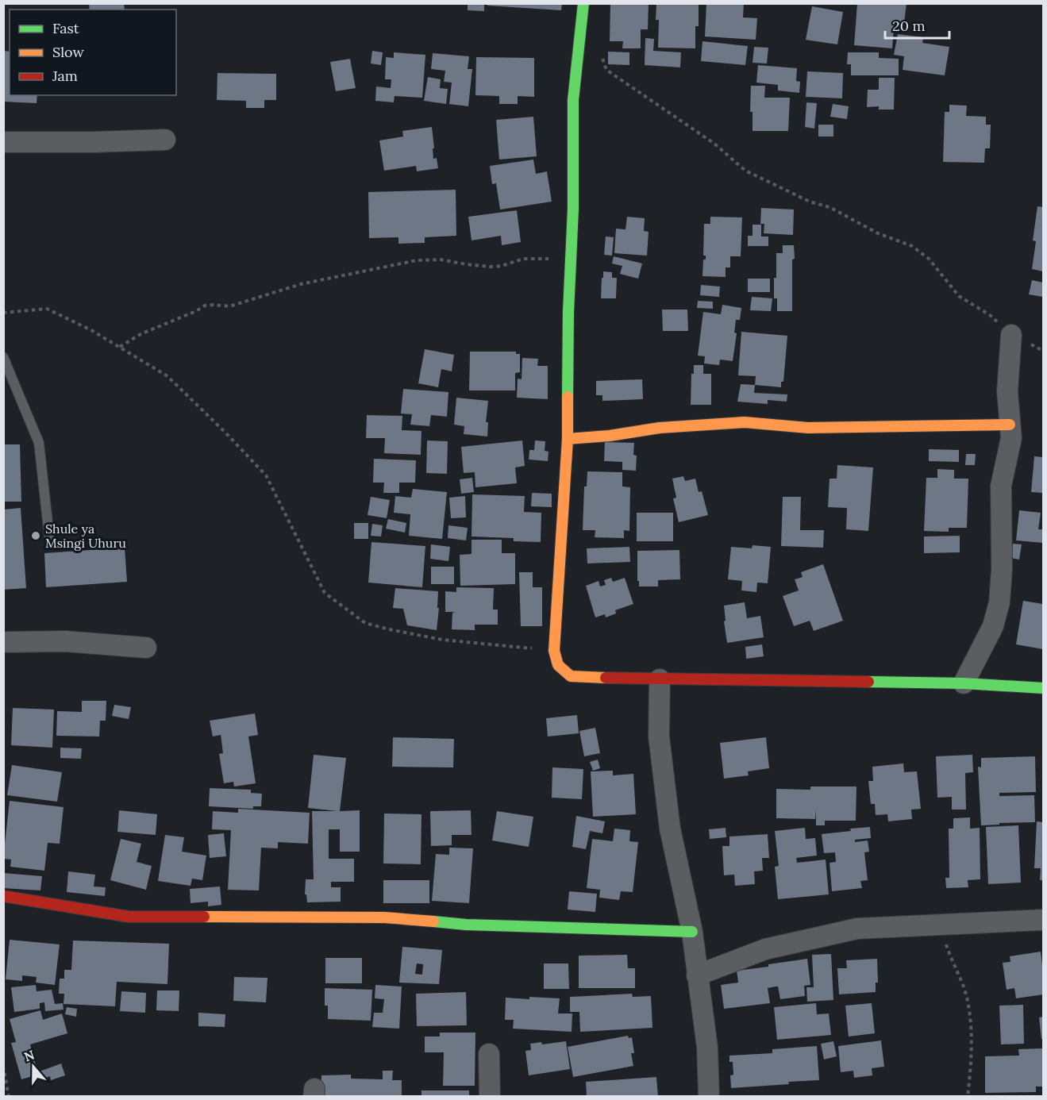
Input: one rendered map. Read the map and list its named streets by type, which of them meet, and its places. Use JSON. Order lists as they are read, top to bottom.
{
  "places": ["Shule ya Msingi Uhuru"],
  "legend": ["Fast", "Slow", "Jam"],
  "scale_bar": "20 m",
  "north": "top"
}
